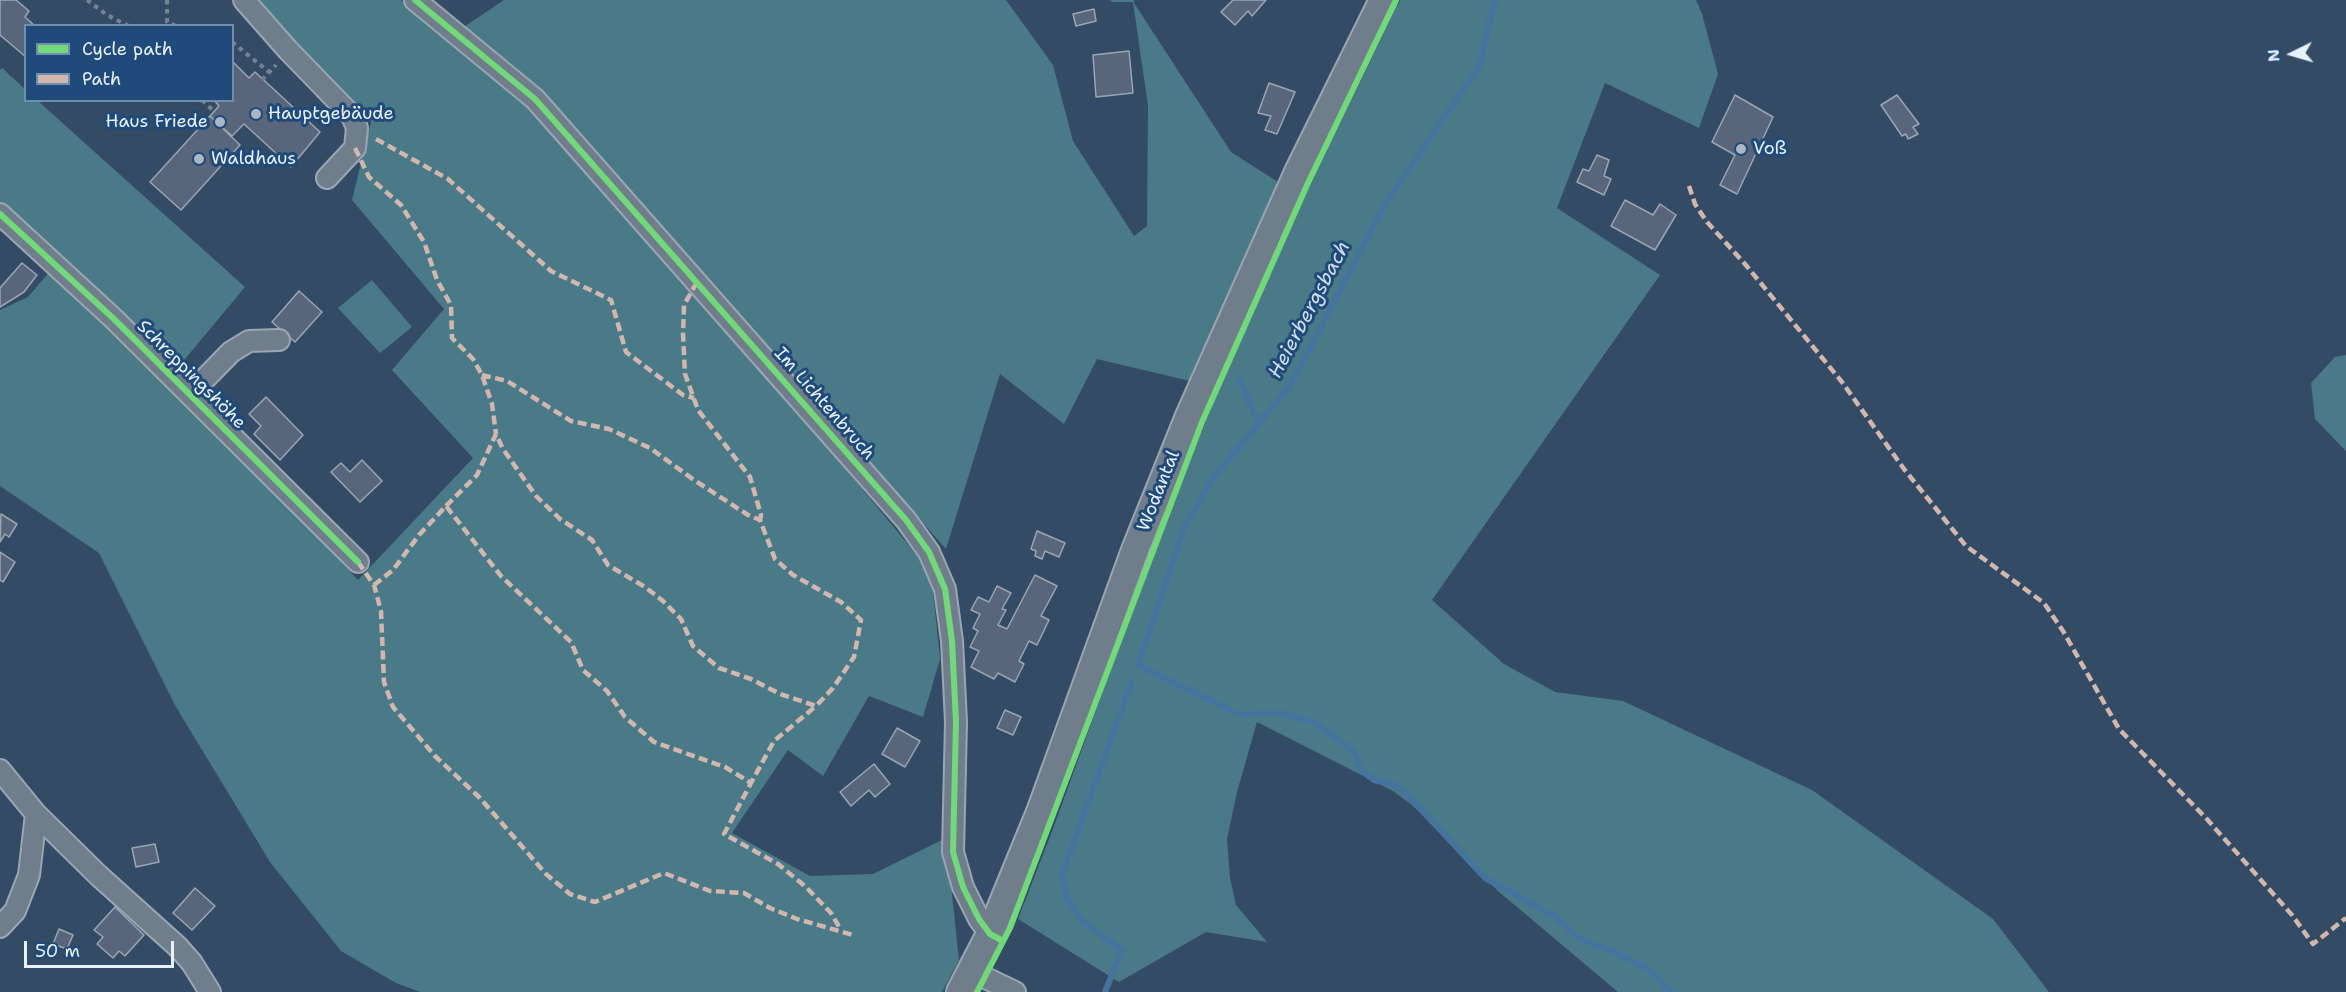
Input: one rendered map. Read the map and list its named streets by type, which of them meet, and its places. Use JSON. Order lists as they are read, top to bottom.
{
  "streets": {
    "main road": ["Wodantal"],
    "street": ["Schreppingshöhe", "Im Lichtenbruch"]
  },
  "crossings": [
    ["Im Lichtenbruch", "Wodantal"]
  ],
  "water": ["Heierbergsbach"],
  "places": [
    "Hauptgebäude",
    "Haus Friede",
    "Voß",
    "Waldhaus"
  ],
  "legend": ["Cycle path", "Path"],
  "scale_bar": "50 m",
  "north": "left"
}
